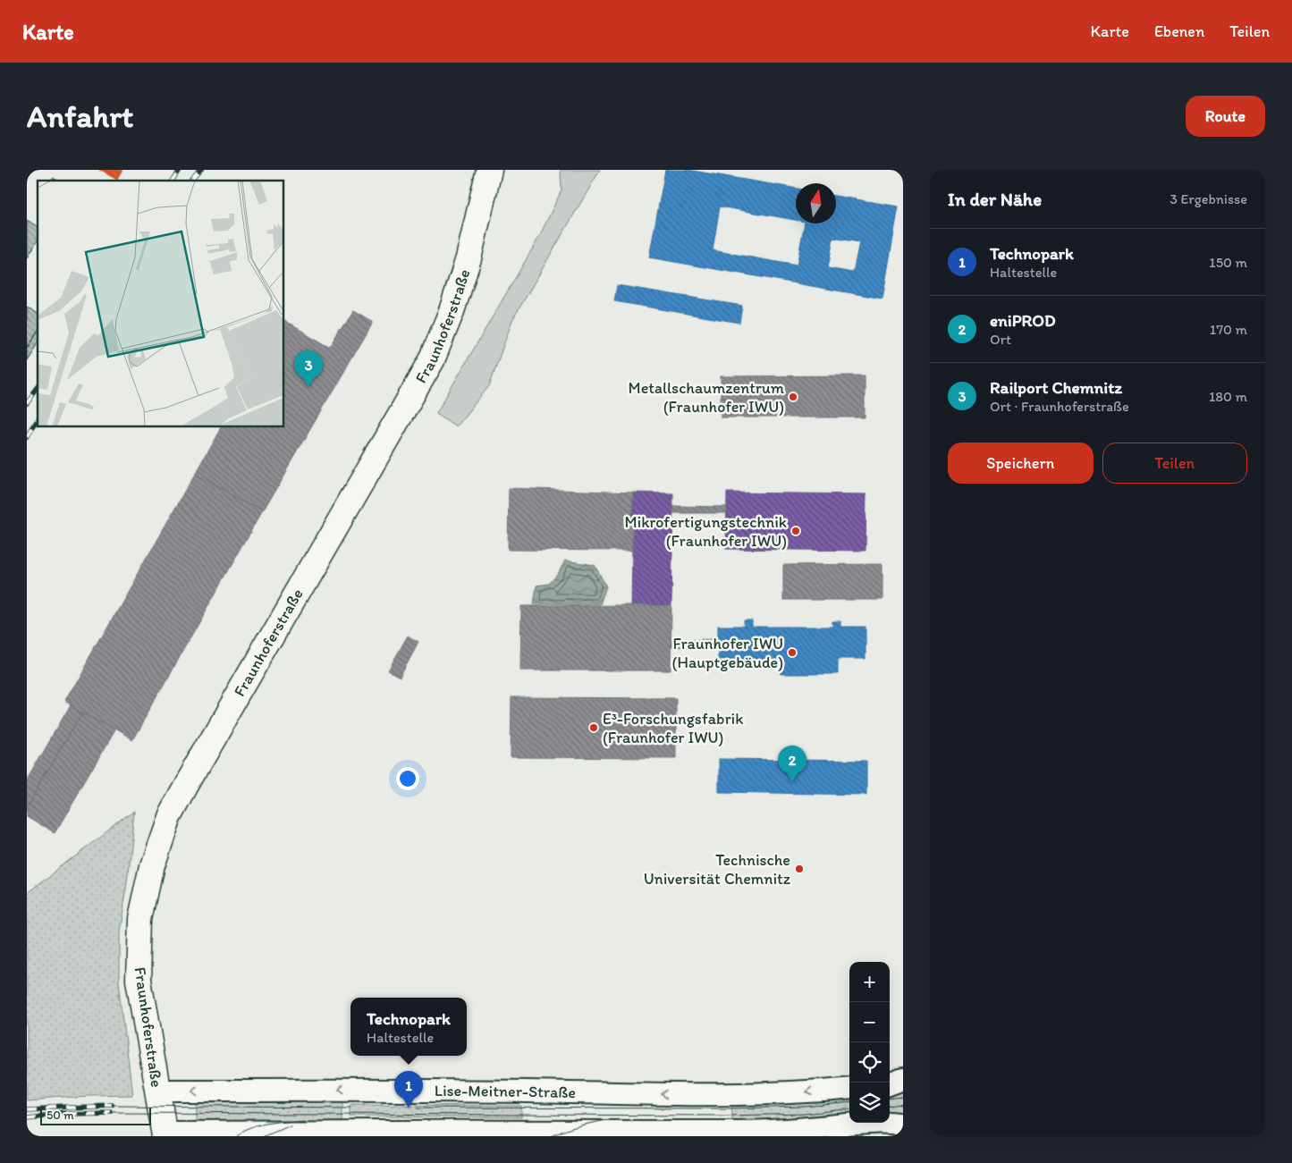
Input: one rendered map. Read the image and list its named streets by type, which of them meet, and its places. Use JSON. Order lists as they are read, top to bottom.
{
  "streets": {
    "main road": ["Fraunhoferstraße"],
    "street": ["Lise-Meitner-Straße"]
  },
  "crossings": [
    ["Fraunhoferstraße", "Lise-Meitner-Straße"]
  ],
  "places": [
    "Metallschaumzentrum (Fraunhofer IWU)",
    "Mikrofertigungstechnik (Fraunhofer IWU)",
    "Fraunhofer IWU (Hauptgebäude)",
    "E³-Forschungsfabrik (Fraunhofer IWU)",
    "Technische Universität Chemnitz"
  ],
  "scale_bar": "50 m",
  "north": "top",
  "page": {
    "header": "Karte",
    "nav": ["Karte", "Ebenen", "Teilen"],
    "buttons": [
      "Route",
      ["Speichern", "Teilen"]
    ],
    "title": "Anfahrt",
    "heading": ["In der Nähe", "3 Ergebnisse"],
    "list": [
      {
        "mark": "1",
        "name": "Technopark",
        "note": "Haltestelle",
        "value": "150 m"
      },
      {
        "mark": "2",
        "name": "eniPROD",
        "note": "Ort",
        "value": "170 m"
      },
      {
        "mark": "3",
        "name": "Railport Chemnitz",
        "note": "Ort · Fraunhoferstraße",
        "value": "180 m"
      }
    ],
    "pins": ["3", "2", "1"],
    "map_buttons": ["+", "−"],
    "popup": ["Technopark", "Haltestelle"],
    "scale": "50 m"
  }
}
